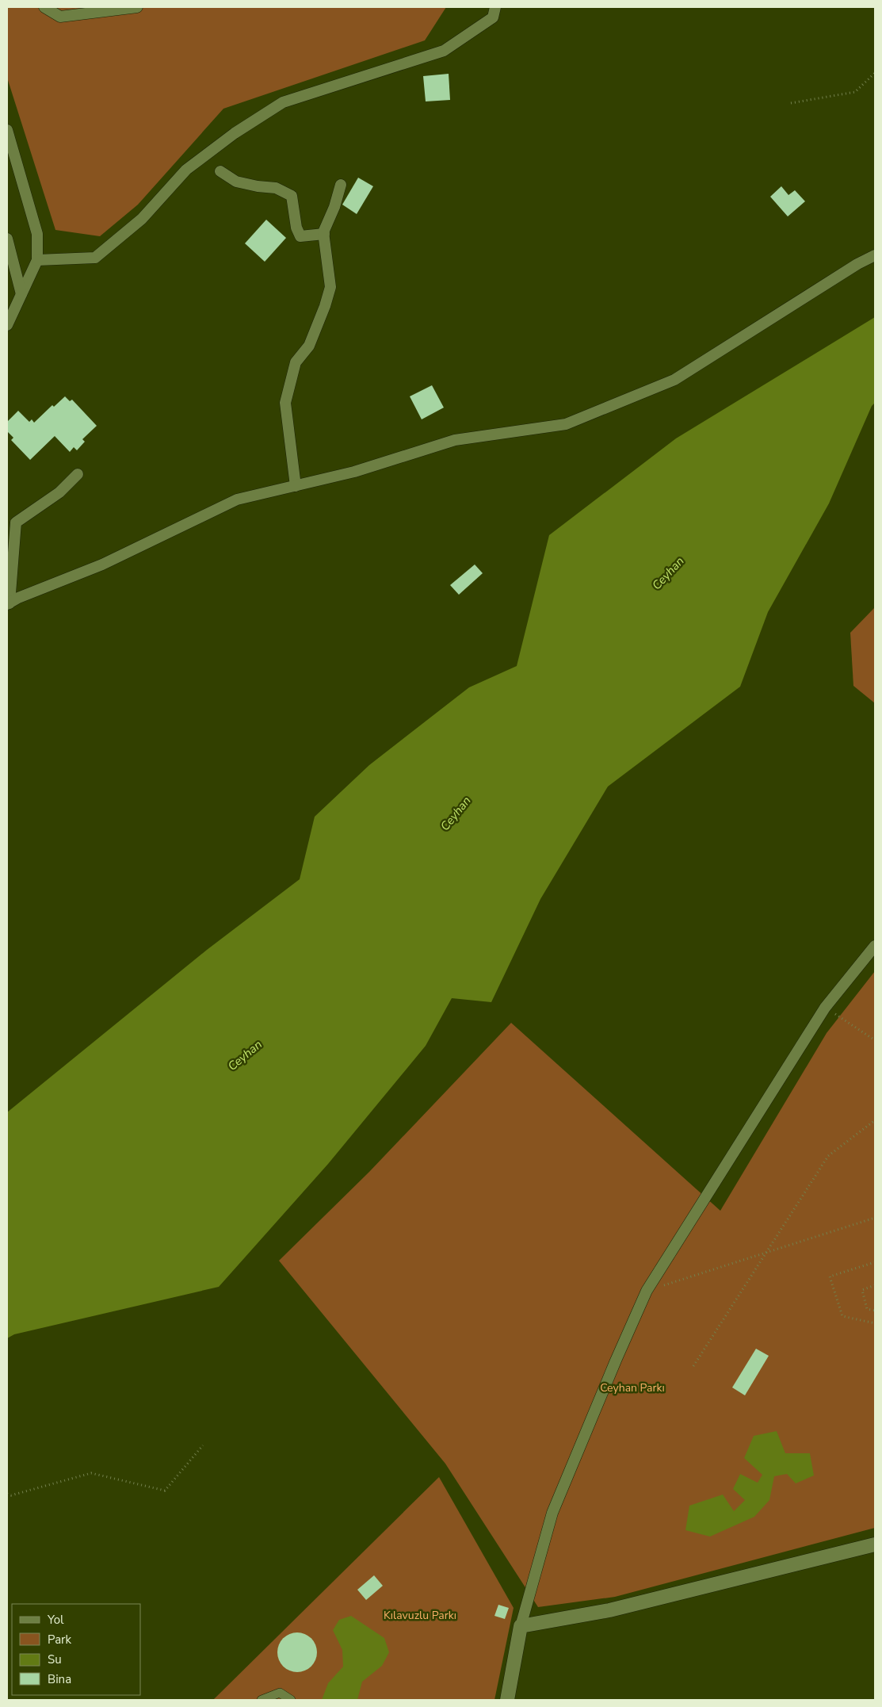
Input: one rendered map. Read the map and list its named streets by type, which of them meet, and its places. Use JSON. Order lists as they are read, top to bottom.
{
  "water": ["Ceyhan"],
  "parks": ["Ceyhan Parkı", "Kılavuzlu Parkı"],
  "legend": [
    "Yol",
    "Park",
    "Su",
    "Bina"
  ]
}
